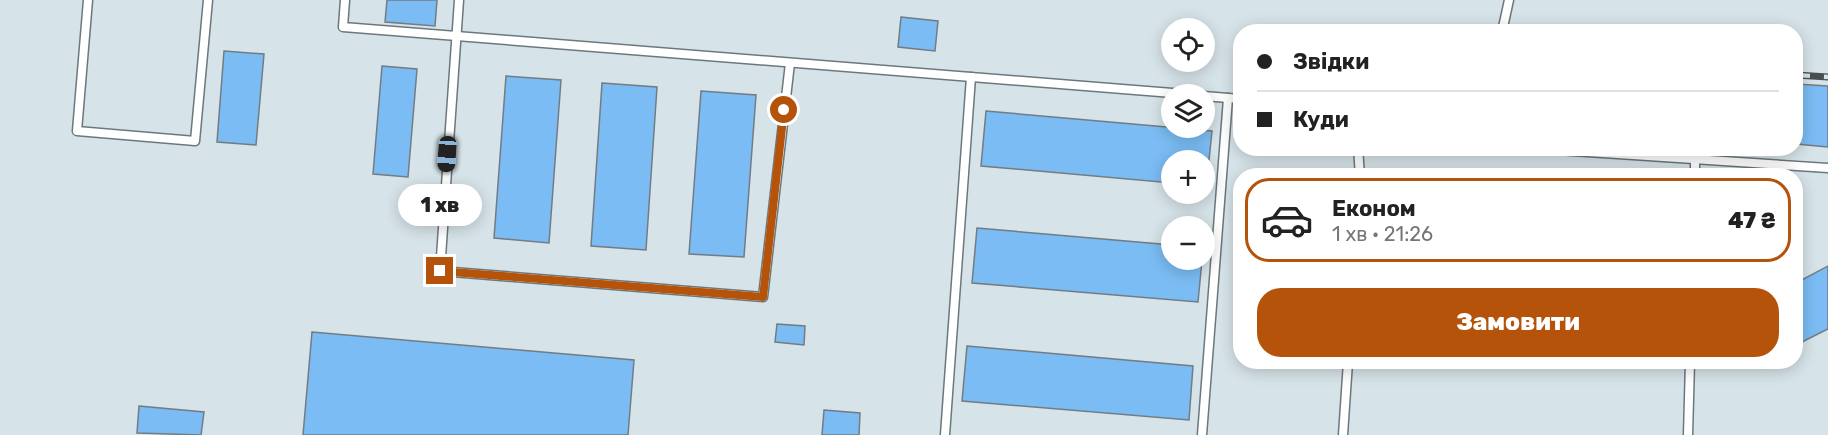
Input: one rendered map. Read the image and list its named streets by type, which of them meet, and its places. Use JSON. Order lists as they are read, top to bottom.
{
  "page": {
    "map_buttons": ["+", "−"],
    "banner": ["Звідки", "Куди"],
    "list": [
      {
        "name": "Економ",
        "note": "1 хв · 21:26",
        "value": "47 ₴"
      }
    ],
    "bubble": "1 хв",
    "buttons": "Замовити"
  }
}
